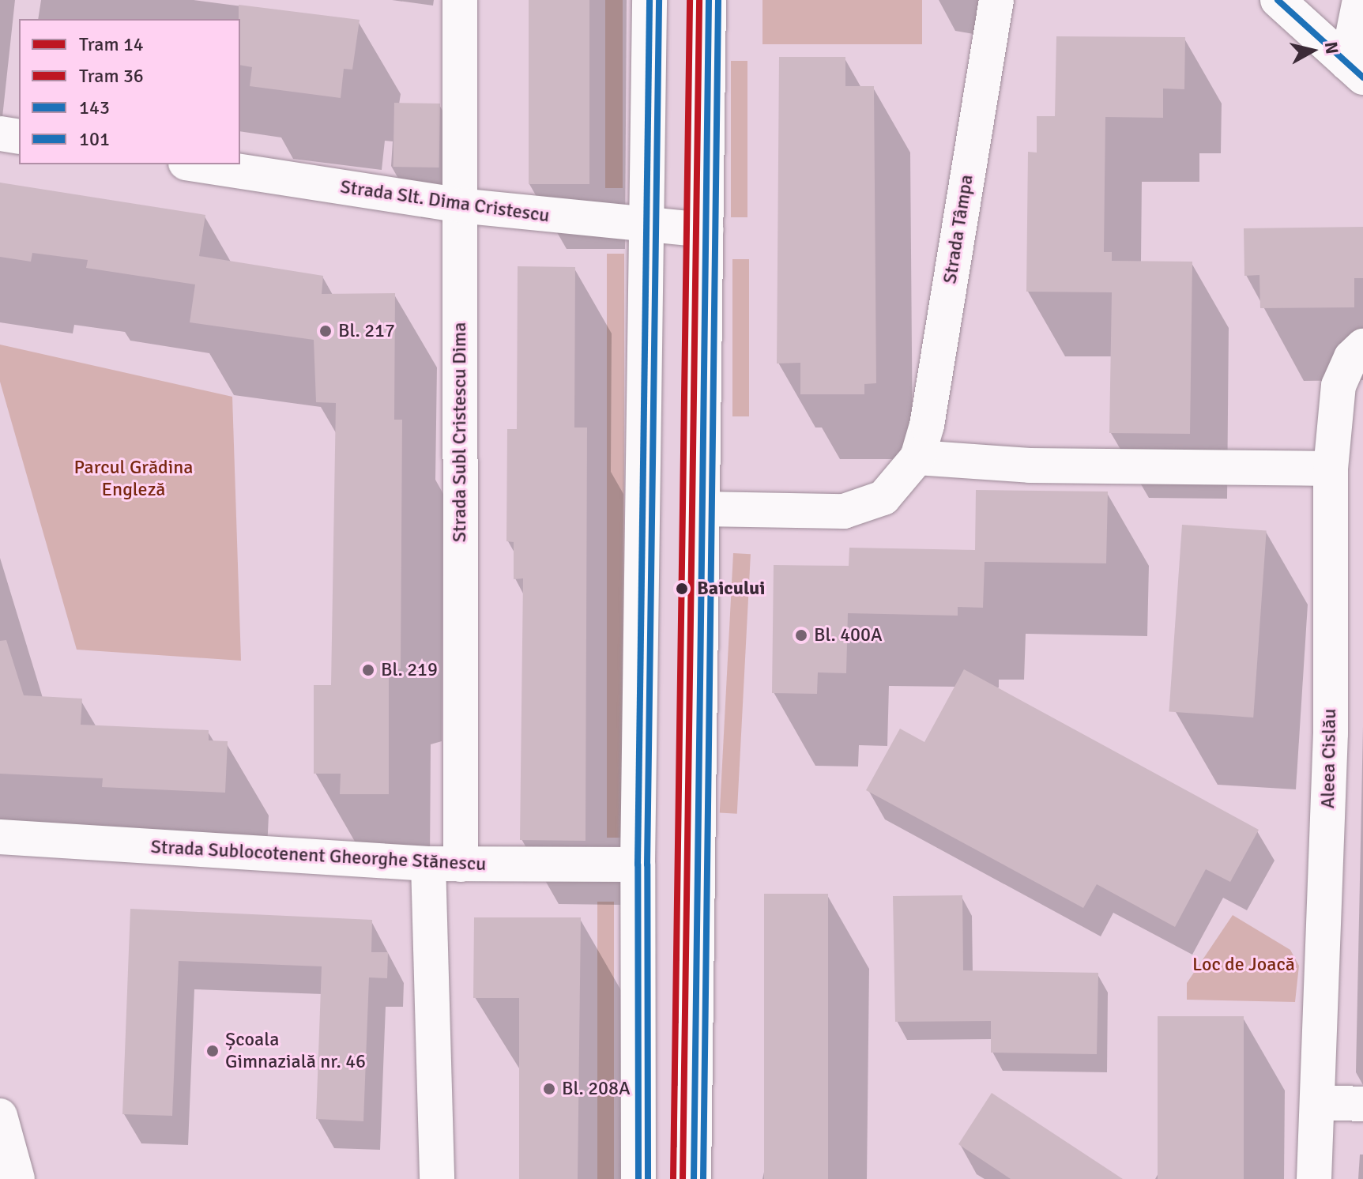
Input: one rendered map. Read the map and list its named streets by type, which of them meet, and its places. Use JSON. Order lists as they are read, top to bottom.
{
  "streets": {
    "street": [
      "Strada Slt. Dima Cristescu",
      "Strada Tâmpa",
      "Strada Subl Cristescu Dima",
      "Aleea Cislău",
      "Strada Sublocotenent Gheorghe Stănescu"
    ]
  },
  "crossings": [
    ["Strada Slt. Dima Cristescu", "Strada Subl Cristescu Dima"],
    ["Strada Subl Cristescu Dima", "Strada Sublocotenent Gheorghe Stănescu"]
  ],
  "parks": ["Parcul Grădina Engleză", "Loc de Joacă"],
  "places": [
    "Bl. 217",
    "Baicului",
    "Bl. 400A",
    "Bl. 219",
    "Școala Gimnazială nr. 46",
    "Bl. 208A"
  ],
  "lines": [
    "tram line 14",
    "tram line 36",
    "transit line 143",
    "transit line 101"
  ],
  "legend": [
    "Tram 14",
    "Tram 36",
    "143",
    "101"
  ],
  "north": "right"
}
